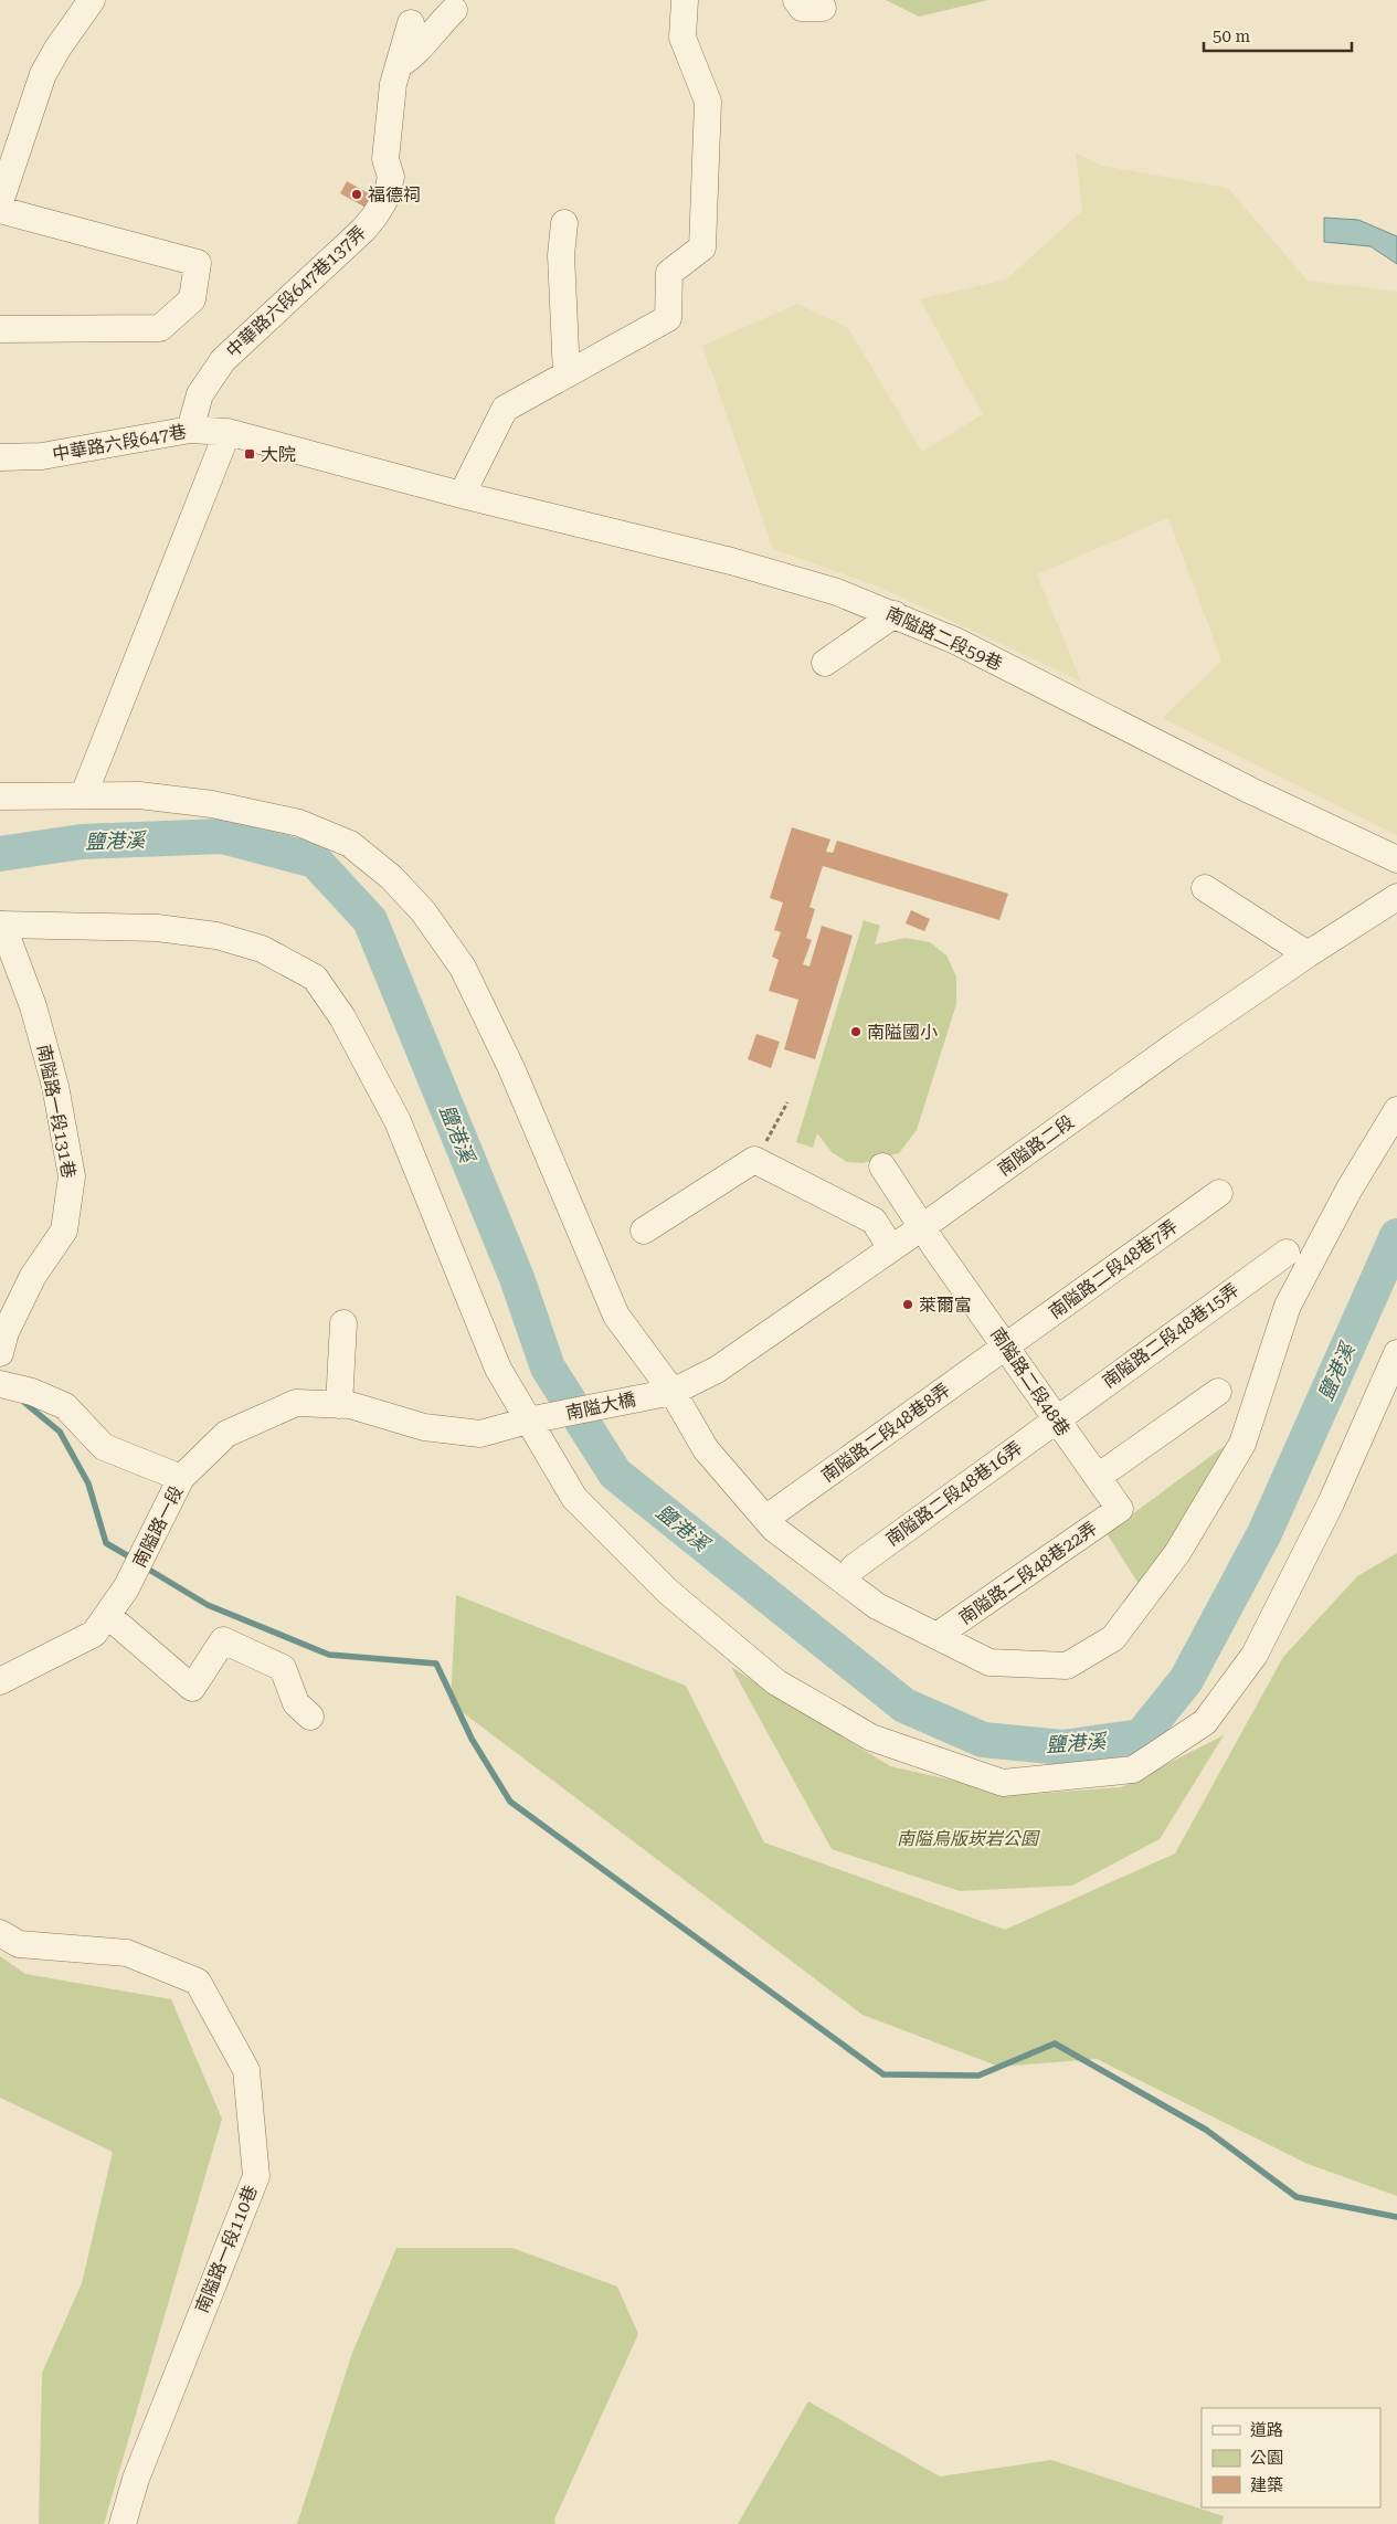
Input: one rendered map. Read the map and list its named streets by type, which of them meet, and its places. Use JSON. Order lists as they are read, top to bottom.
{
  "streets": {
    "street": [
      "中華路六段647巷137弄",
      "中華路六段647巷",
      "南隘路二段59巷",
      "南隘路一段131巷",
      "南隘路二段",
      "南隘路二段48巷7弄",
      "南隘路二段48巷15弄",
      "南隘路二段48巷",
      "南隘大橋",
      "南隘路二段48巷8弄",
      "南隘路二段48巷16弄",
      "南隘路一段",
      "南隘路二段48巷22弄",
      "南隘路一段110巷"
    ]
  },
  "crossings": [
    ["中華路六段647巷137弄", "中華路六段647巷"],
    ["中華路六段647巷", "南隘路二段59巷"],
    ["南隘路二段", "南隘路二段48巷"],
    ["南隘路二段", "南隘大橋"],
    ["南隘路二段48巷7弄", "南隘路二段48巷"],
    ["南隘路二段48巷7弄", "南隘路二段48巷8弄"],
    ["南隘路二段48巷15弄", "南隘路二段48巷"],
    ["南隘路二段48巷15弄", "南隘路二段48巷16弄"],
    ["南隘路二段48巷", "南隘路二段48巷8弄"],
    ["南隘路二段48巷", "南隘路二段48巷16弄"],
    ["南隘路二段48巷", "南隘路二段48巷22弄"],
    ["南隘大橋", "南隘路一段"]
  ],
  "water": ["鹽港溪"],
  "parks": ["南隘烏版崁岩公園"],
  "places": {
    "other": ["福德祠", "南隘國小", "萊爾富"],
    "transit": ["大院"]
  },
  "legend": ["道路", "公園", "建築"],
  "scale_bar": "50 m"
}
